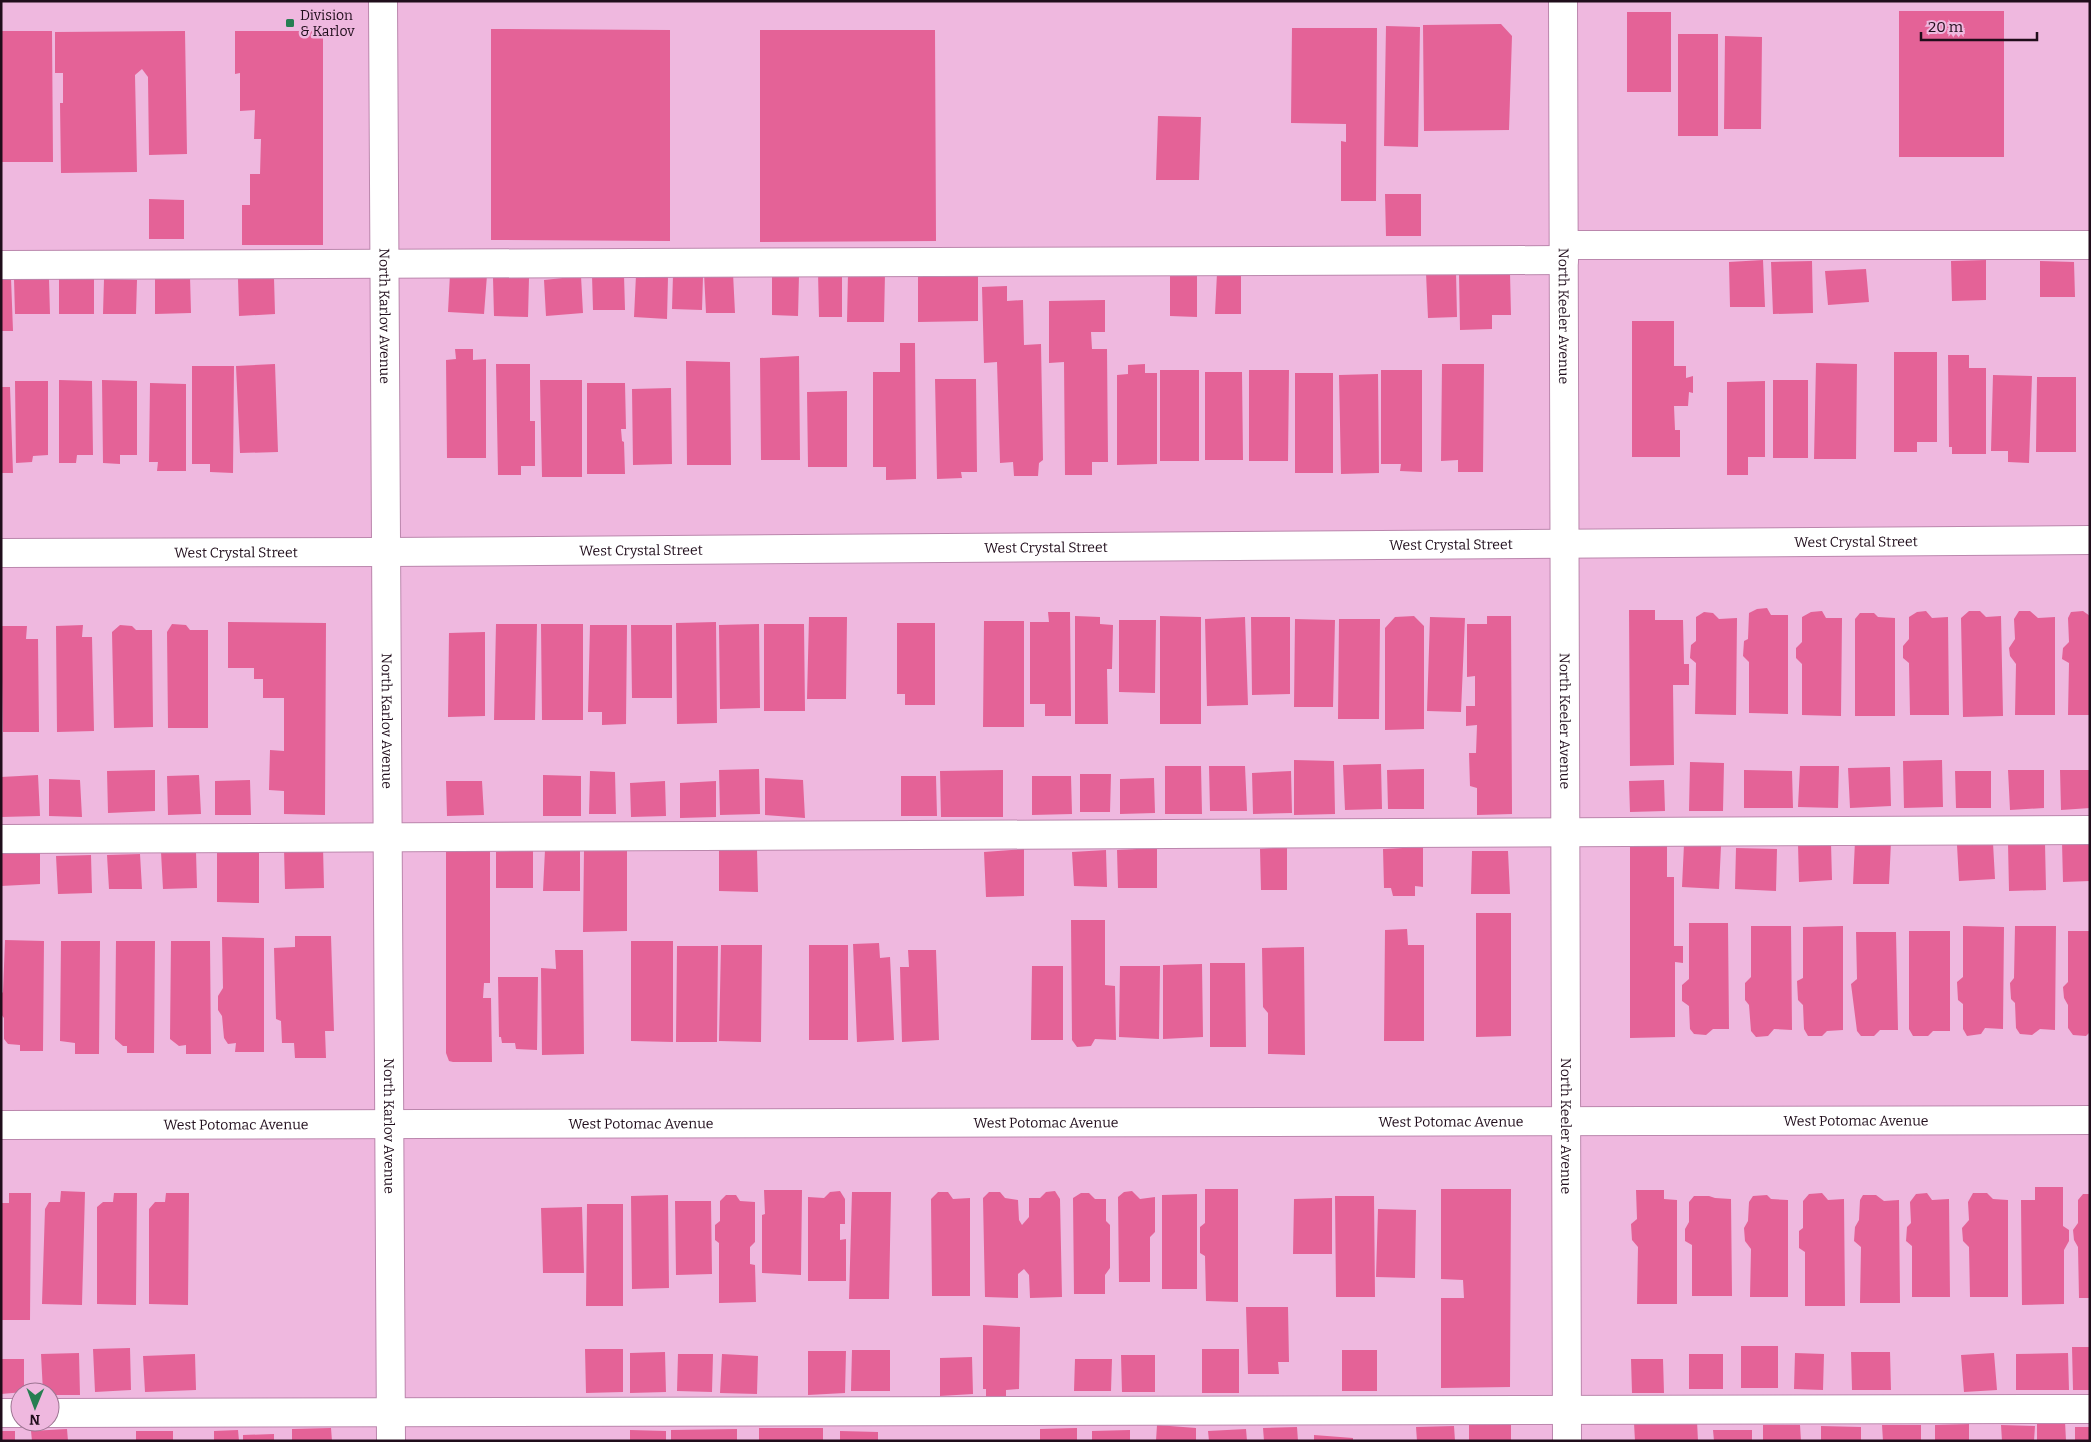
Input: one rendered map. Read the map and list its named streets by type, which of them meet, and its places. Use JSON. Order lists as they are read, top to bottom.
{
  "streets": {
    "street": [
      "North Karlov Avenue",
      "North Keeler Avenue",
      "West Crystal Street",
      "West Potomac Avenue"
    ]
  },
  "crossings": [
    ["North Karlov Avenue", "West Crystal Street"],
    ["North Karlov Avenue", "West Potomac Avenue"],
    ["North Keeler Avenue", "West Crystal Street"],
    ["North Keeler Avenue", "West Potomac Avenue"]
  ],
  "places": {
    "transit": ["Division & Karlov"]
  },
  "scale_bar": "20 m",
  "north": "bottom"
}
